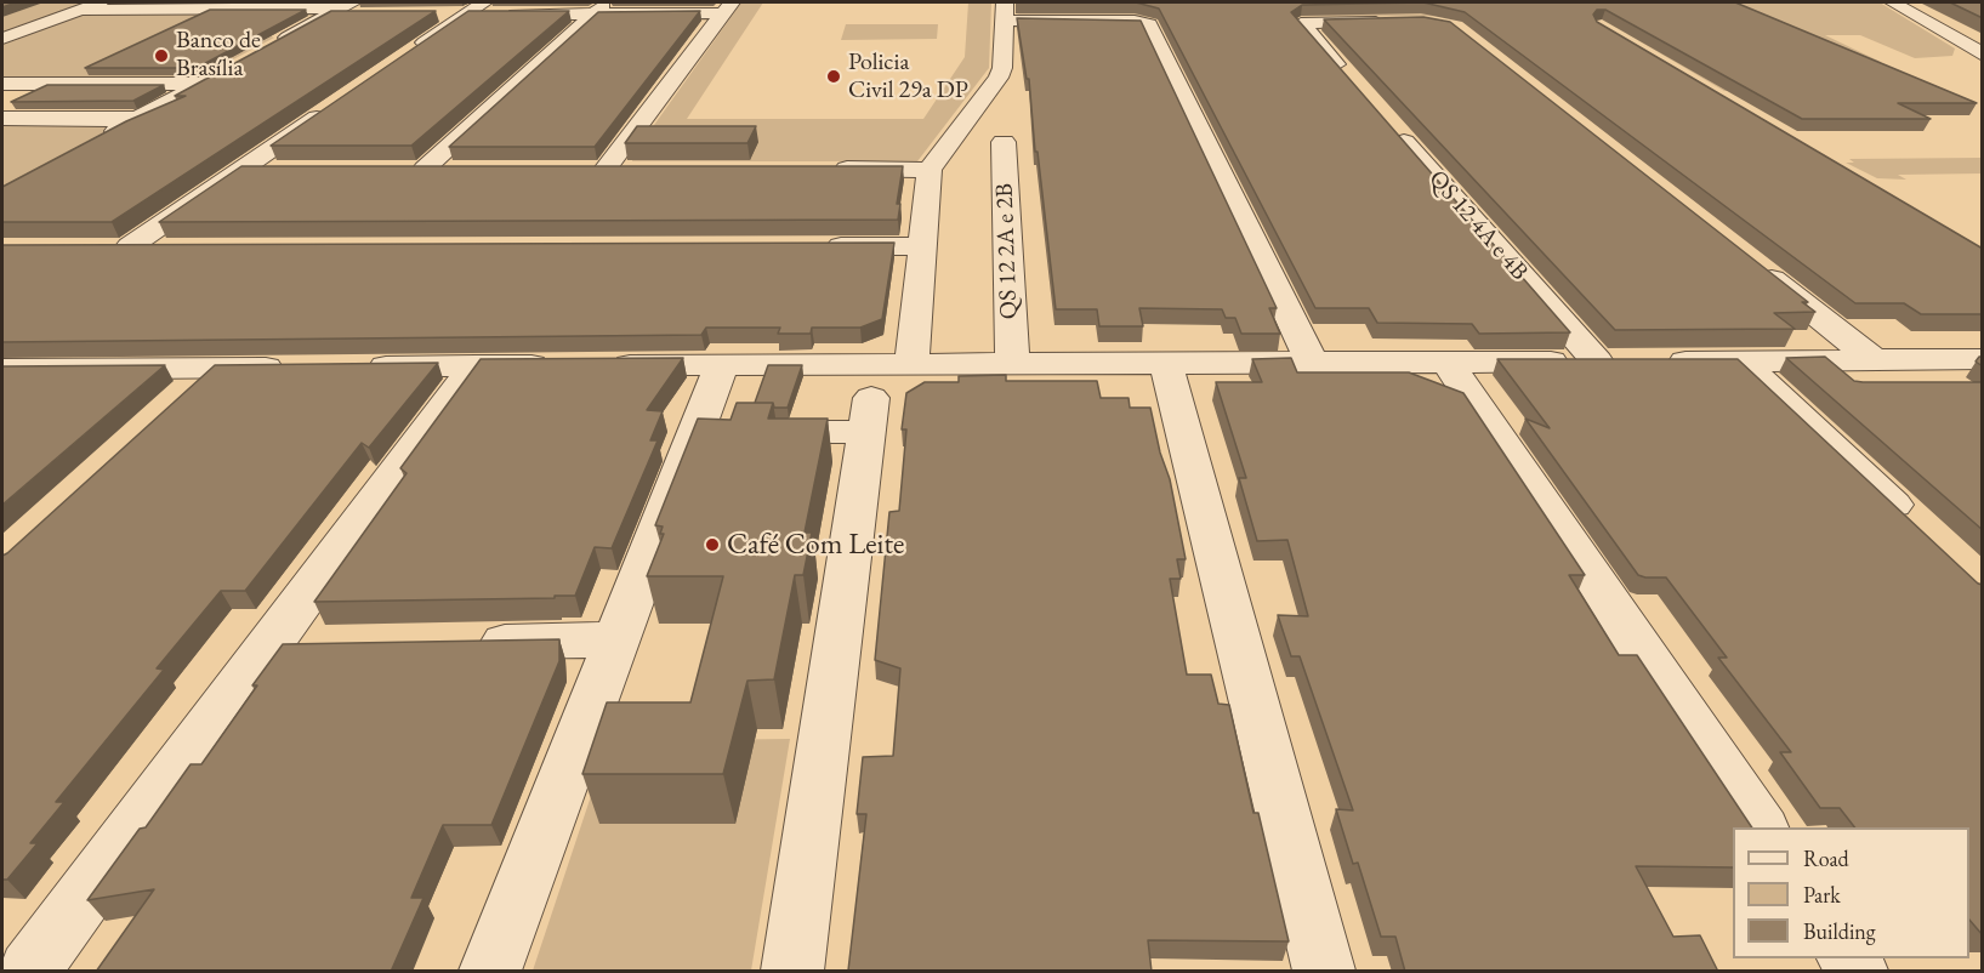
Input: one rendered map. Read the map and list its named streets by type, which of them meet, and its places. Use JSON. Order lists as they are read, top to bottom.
{
  "streets": {
    "street": ["QS 12 4A e 4B", "QS 12 2A e 2B"]
  },
  "places": ["Banco de Brasília", "Policia Civil 29a DP", "Café Com Leite"],
  "legend": ["Road", "Park", "Building"]
}
